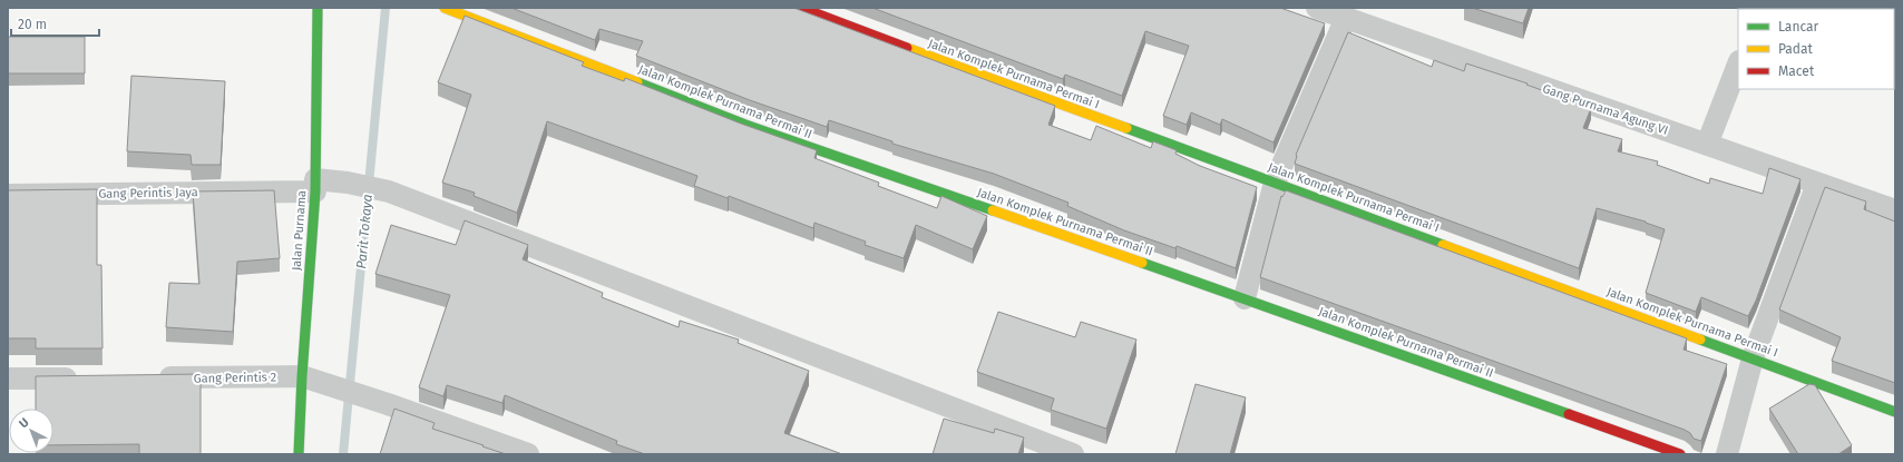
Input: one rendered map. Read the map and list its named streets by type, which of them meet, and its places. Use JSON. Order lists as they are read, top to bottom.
{
  "streets": {
    "street": [
      "Jalan Komplek Purnama Permai I",
      "Jalan Komplek Purnama Permai II",
      "Gang Purnama Agung VI",
      "Gang Perintis Jaya",
      "Jalan Purnama",
      "Gang Perintis 2"
    ]
  },
  "crossings": [
    ["Gang Perintis Jaya", "Jalan Purnama"],
    ["Jalan Purnama", "Gang Perintis 2"]
  ],
  "water": ["Parit Tokaya"],
  "legend": ["Lancar", "Padat", "Macet"],
  "scale_bar": "20 m",
  "north": "top left"
}
